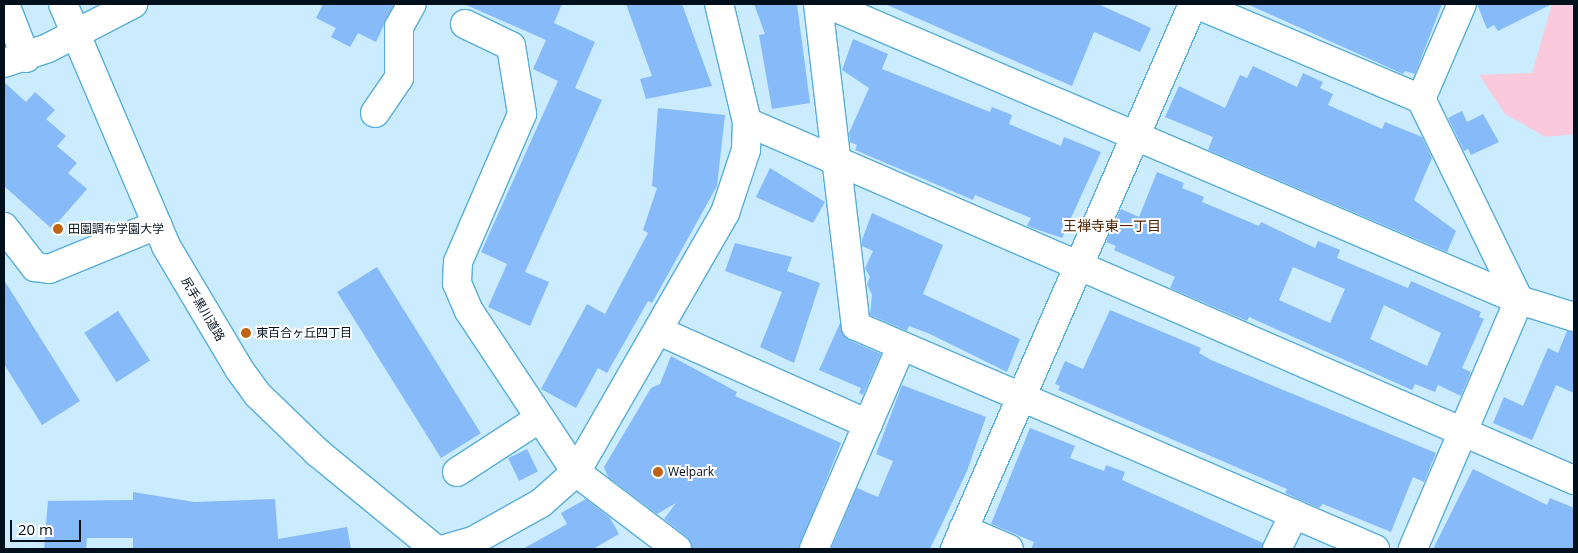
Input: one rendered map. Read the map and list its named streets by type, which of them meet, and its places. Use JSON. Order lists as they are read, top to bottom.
{
  "streets": {
    "street": ["尻手黒川道路"]
  },
  "districts": ["王禅寺東一丁目"],
  "places": ["田園調布学園大学", "東百合ヶ丘四丁目", "Welpark"],
  "scale_bar": "20 m"
}
